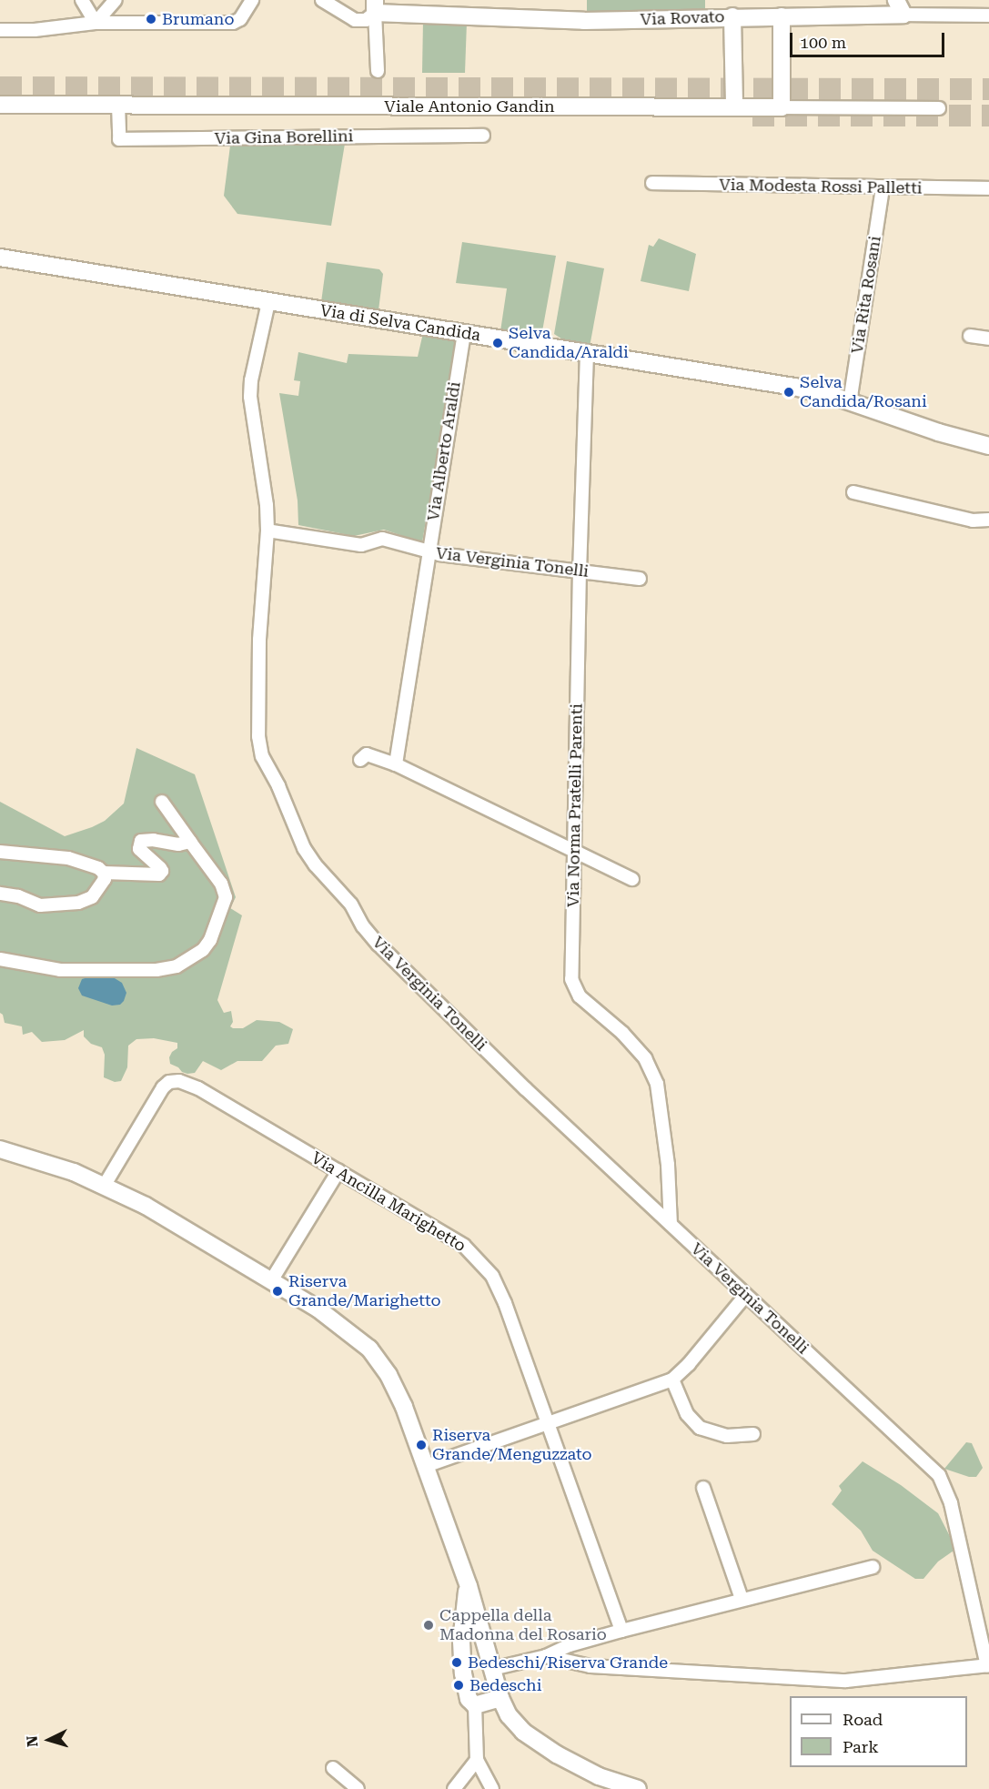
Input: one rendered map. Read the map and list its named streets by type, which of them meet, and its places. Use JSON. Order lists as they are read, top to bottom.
{
  "streets": {
    "street": [
      "Via Rovato",
      "Viale Antonio Gandin",
      "Via Gina Borellini",
      "Via Modesta Rossi Palletti",
      "Via Rita Rosani",
      "Via di Selva Candida",
      "Via Alberto Araldi",
      "Via Verginia Tonelli",
      "Via Norma Pratelli Parenti",
      "Via Ancilla Marighetto"
    ]
  },
  "crossings": [
    ["Viale Antonio Gandin", "Via Gina Borellini"],
    ["Via Modesta Rossi Palletti", "Via Rita Rosani"],
    ["Via Rita Rosani", "Via di Selva Candida"],
    ["Via di Selva Candida", "Via Alberto Araldi"],
    ["Via di Selva Candida", "Via Norma Pratelli Parenti"],
    ["Via Alberto Araldi", "Via Verginia Tonelli"],
    ["Via Verginia Tonelli", "Via Norma Pratelli Parenti"]
  ],
  "places": [
    "Brumano",
    "Selva Candida/Araldi",
    "Selva Candida/Rosani",
    "Riserva Grande/Marighetto",
    "Riserva Grande/Menguzzato",
    "Cappella della Madonna del Rosario",
    "Bedeschi/Riserva Grande",
    "Bedeschi"
  ],
  "legend": ["Road", "Park"],
  "scale_bar": "100 m",
  "north": "left"
}
